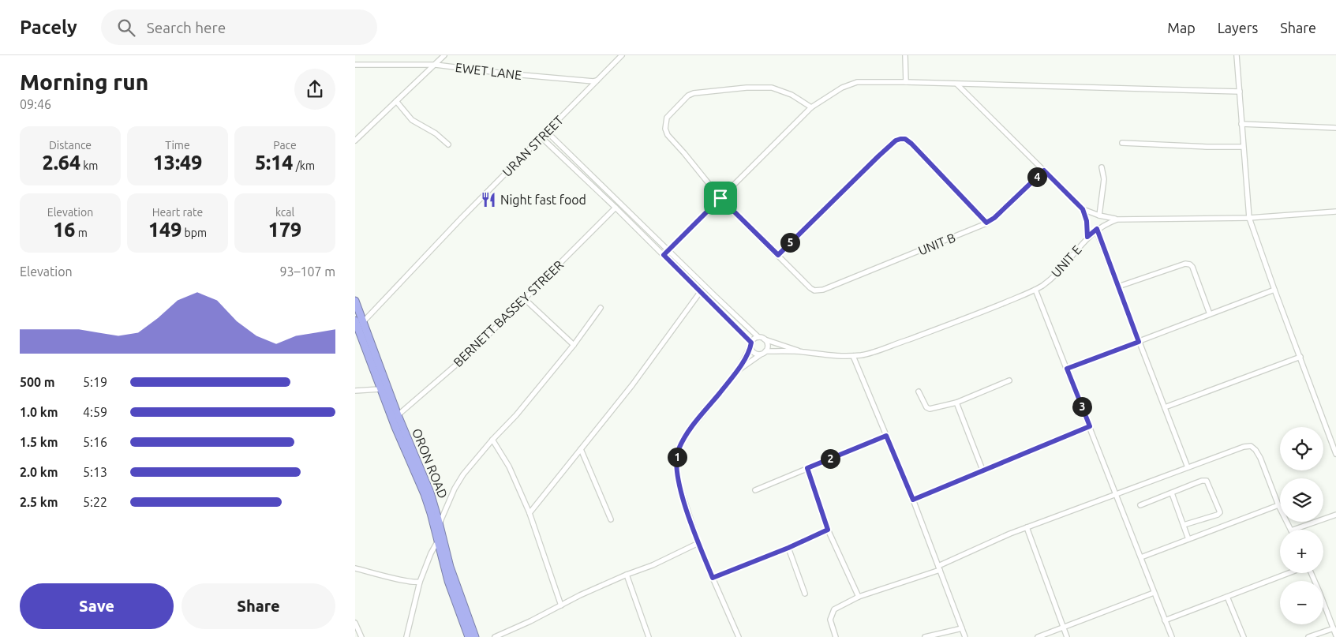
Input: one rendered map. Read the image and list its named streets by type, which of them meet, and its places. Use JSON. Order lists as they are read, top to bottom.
{
  "streets": {
    "highway": ["ORON ROAD"],
    "street": [
      "EWET LANE",
      "URAN STREET",
      "UNIT B",
      "UNIT E",
      "BERNETT BASSEY STREER"
    ]
  },
  "crossings": [
    ["EWET LANE", "URAN STREET"],
    ["URAN STREET", "ORON ROAD"],
    ["BERNETT BASSEY STREER", "ORON ROAD"]
  ],
  "places": {
    "restaurant": ["Night fast food"]
  },
  "page": {
    "header": "Pacely",
    "search": "Search here",
    "nav": ["Map", "Layers", "Share"],
    "heading": ["Morning run", "09:46"],
    "stats": [
      ["Distance", "2.64 km"],
      ["Time", "13:49"],
      ["Pace", "5:14 /km"],
      ["Elevation", "16 m"],
      ["Heart rate", "149 bpm"],
      ["kcal", "179"]
    ],
    "pins": [
      "4",
      "5",
      "3",
      "1",
      "2"
    ],
    "chart": ["Elevation", "93–107 m"],
    "list": [
      {
        "name": "500 m",
        "note": "5:19"
      },
      {
        "name": "1.0 km",
        "note": "4:59"
      },
      {
        "name": "1.5 km",
        "note": "5:16"
      },
      {
        "name": "2.0 km",
        "note": "5:13"
      },
      {
        "name": "2.5 km",
        "note": "5:22"
      }
    ],
    "map_buttons": ["+", "−"],
    "buttons": ["Save", "Share"]
  }
}
